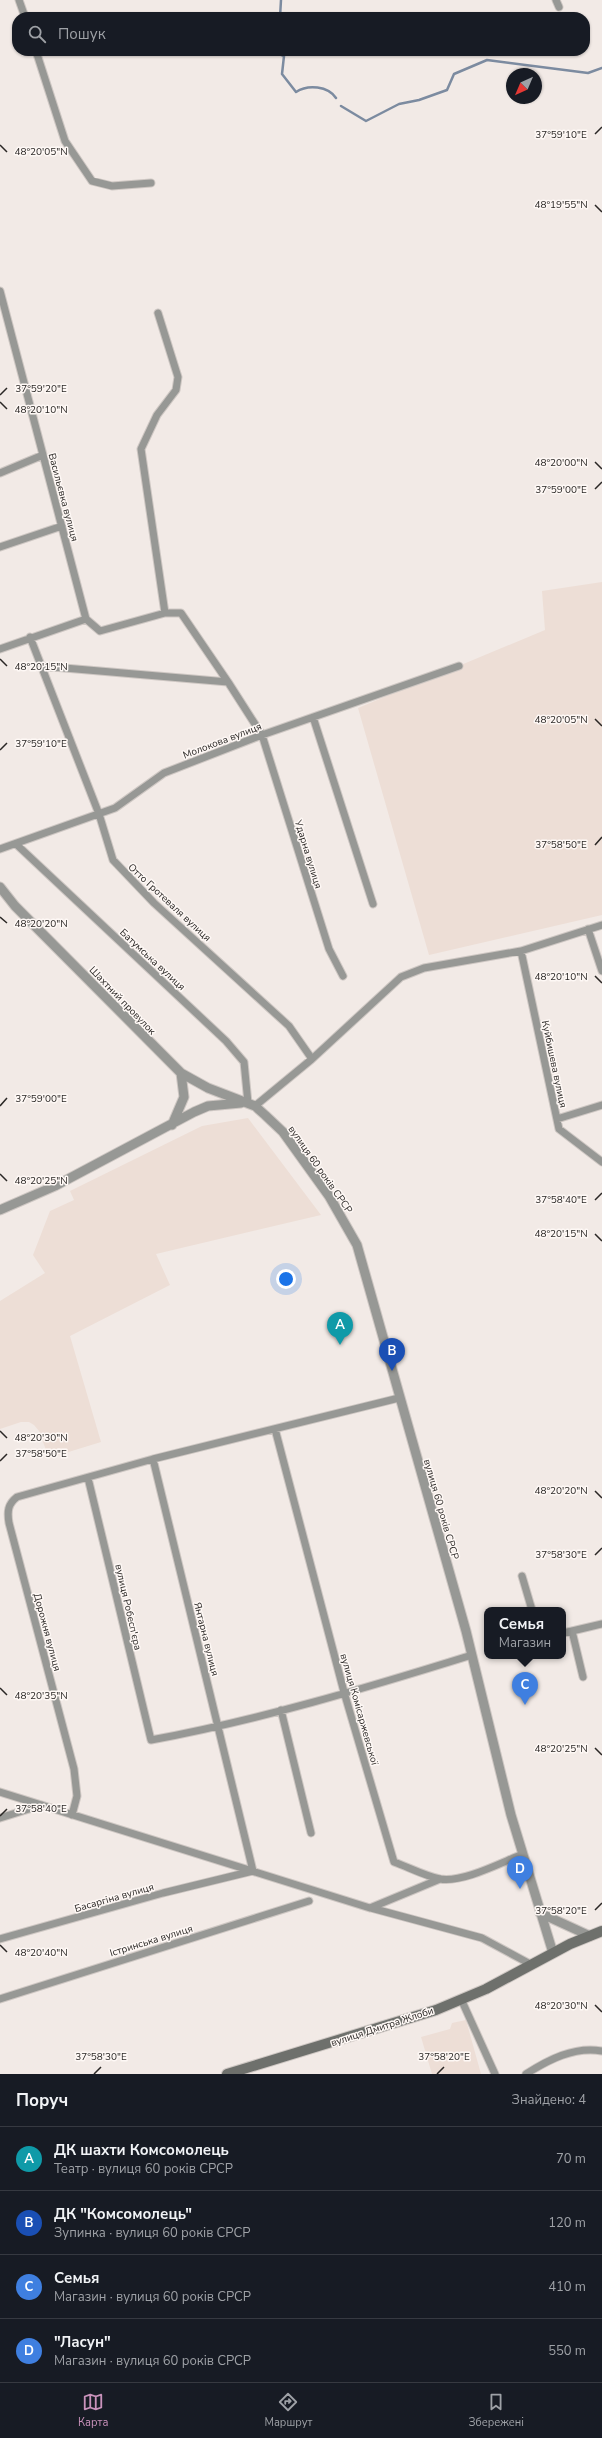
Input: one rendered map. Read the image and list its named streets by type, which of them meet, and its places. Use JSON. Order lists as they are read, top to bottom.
{
  "streets": {
    "main road": ["вулиця Дмитра Жлоби"],
    "street": [
      "Васильєвка вулиця",
      "Молокова вулиця",
      "Ударна вулиця",
      "Отто Гротеваля вулиця",
      "Батумська вулиця",
      "Шахтний провулок",
      "Куйбишева вулиця",
      "вулиця 60 років СРСР",
      "вулиця Робесп'єра",
      "Дорожня вулиця",
      "Янтарна вулиця",
      "вулиця Комісаржевської",
      "Басаргіна вулиця",
      "Істринська вулиця"
    ]
  },
  "crossings": [
    ["Молокова вулиця", "Ударна вулиця"],
    ["Молокова вулиця", "Отто Гротеваля вулиця"],
    ["Молокова вулиця", "Батумська вулиця"],
    ["Батумська вулиця", "Шахтний провулок"],
    ["Батумська вулиця", "вулиця 60 років СРСР"],
    ["Шахтний провулок", "вулиця 60 років СРСР"],
    ["вулиця 60 років СРСР", "вулиця Комісаржевської"],
    ["вулиця 60 років СРСР", "вулиця Дмитра Жлоби"],
    ["вулиця Робесп'єра", "Дорожня вулиця"],
    ["вулиця Робесп'єра", "Янтарна вулиця"],
    ["Янтарна вулиця", "Басаргіна вулиця"]
  ],
  "north": "bottom left",
  "page": {
    "search": "Пошук",
    "pins": [
      "A",
      "B",
      "C",
      "D"
    ],
    "popup": ["Семья", "Магазин"],
    "heading": ["Поруч", "Знайдено: 4"],
    "list": [
      {
        "mark": "A",
        "name": "ДК шахти Комсомолець",
        "note": "Театр · вулиця 60 років СРСР",
        "value": "70 m"
      },
      {
        "mark": "B",
        "name": "ДК \"Комсомолець\"",
        "note": "Зупинка · вулиця 60 років СРСР",
        "value": "120 m"
      },
      {
        "mark": "C",
        "name": "Семья",
        "note": "Магазин · вулиця 60 років СРСР",
        "value": "410 m"
      },
      {
        "mark": "D",
        "name": "\"Ласун\"",
        "note": "Магазин · вулиця 60 років СРСР",
        "value": "550 m"
      }
    ],
    "nav": ["Карта", "Маршрут", "Збережені"]
  },
  "coordinates": [
    "37°59'10\"E",
    "48°20'05\"N",
    "48°19'55\"N",
    "37°59'20\"E",
    "48°20'10\"N",
    "48°20'00\"N",
    "37°59'00\"E",
    "48°20'15\"N",
    "37°58'50\"E",
    "48°20'20\"N",
    "48°20'25\"N",
    "37°58'40\"E",
    "48°20'30\"N",
    "37°58'30\"E",
    "48°20'35\"N",
    "37°58'20\"E",
    "48°20'40\"N"
  ]
}
